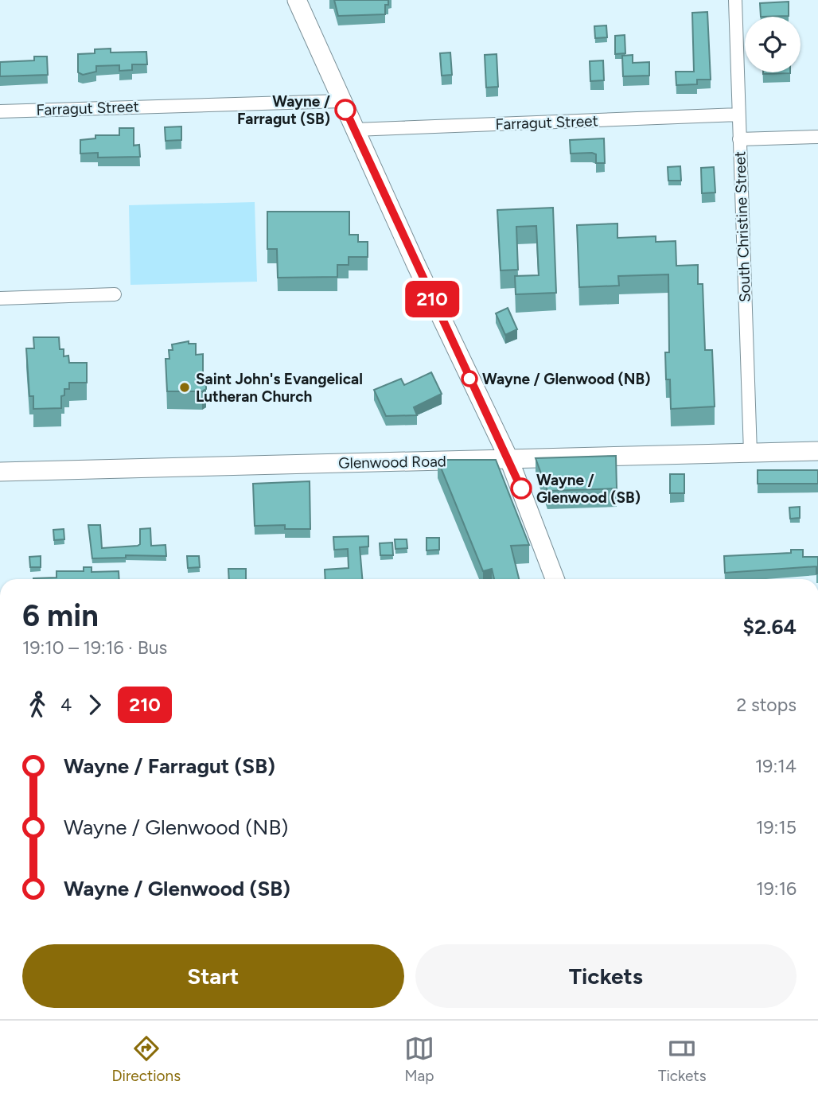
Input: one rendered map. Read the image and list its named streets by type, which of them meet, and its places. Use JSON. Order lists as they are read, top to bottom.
{
  "streets": {
    "street": ["Farragut Street", "South Christine Street", "Glenwood Road"]
  },
  "crossings": [
    ["Farragut Street", "South Christine Street"],
    ["South Christine Street", "Glenwood Road"]
  ],
  "places": [
    "Wayne / Farragut (SB)",
    "Wayne / Glenwood (NB)",
    "Saint John's Evangelical Lutheran Church",
    "Wayne / Glenwood (SB)"
  ],
  "lines": ["bus line 210"],
  "page": {
    "on_map": "210",
    "heading": ["6 min", "19:10 – 19:16 · Bus", "$2.64"],
    "legs": ["4", "210", "2 stops"],
    "list": [
      {
        "name": "Wayne / Farragut (SB)",
        "value": "19:14"
      },
      {
        "name": "Wayne / Glenwood (NB)",
        "value": "19:15"
      },
      {
        "name": "Wayne / Glenwood (SB)",
        "value": "19:16"
      }
    ],
    "buttons": ["Start", "Tickets"],
    "tabs": ["Directions", "Map", "Tickets"]
  }
}
